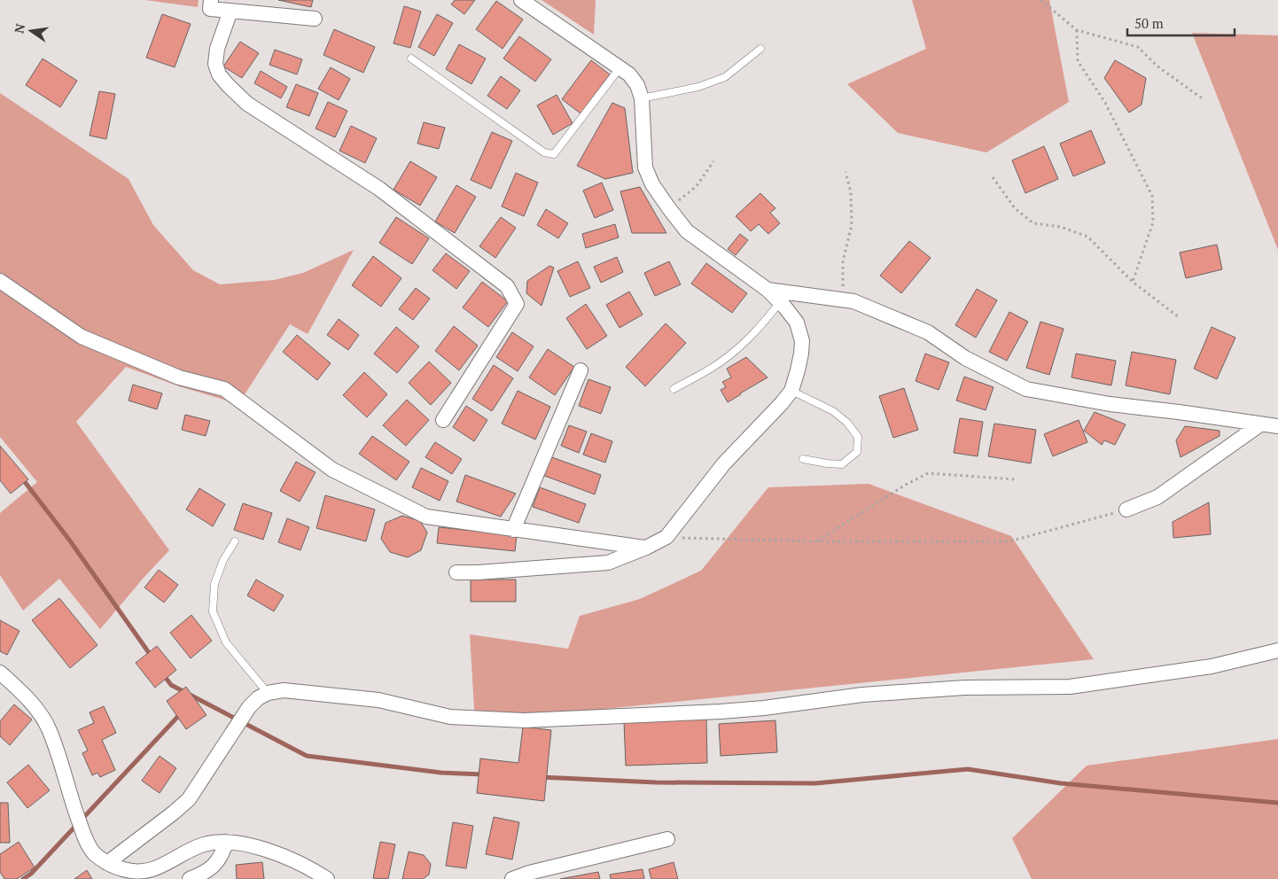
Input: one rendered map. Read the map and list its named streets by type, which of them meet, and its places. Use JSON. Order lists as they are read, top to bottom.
{
  "scale_bar": "50 m",
  "north": "left"
}
